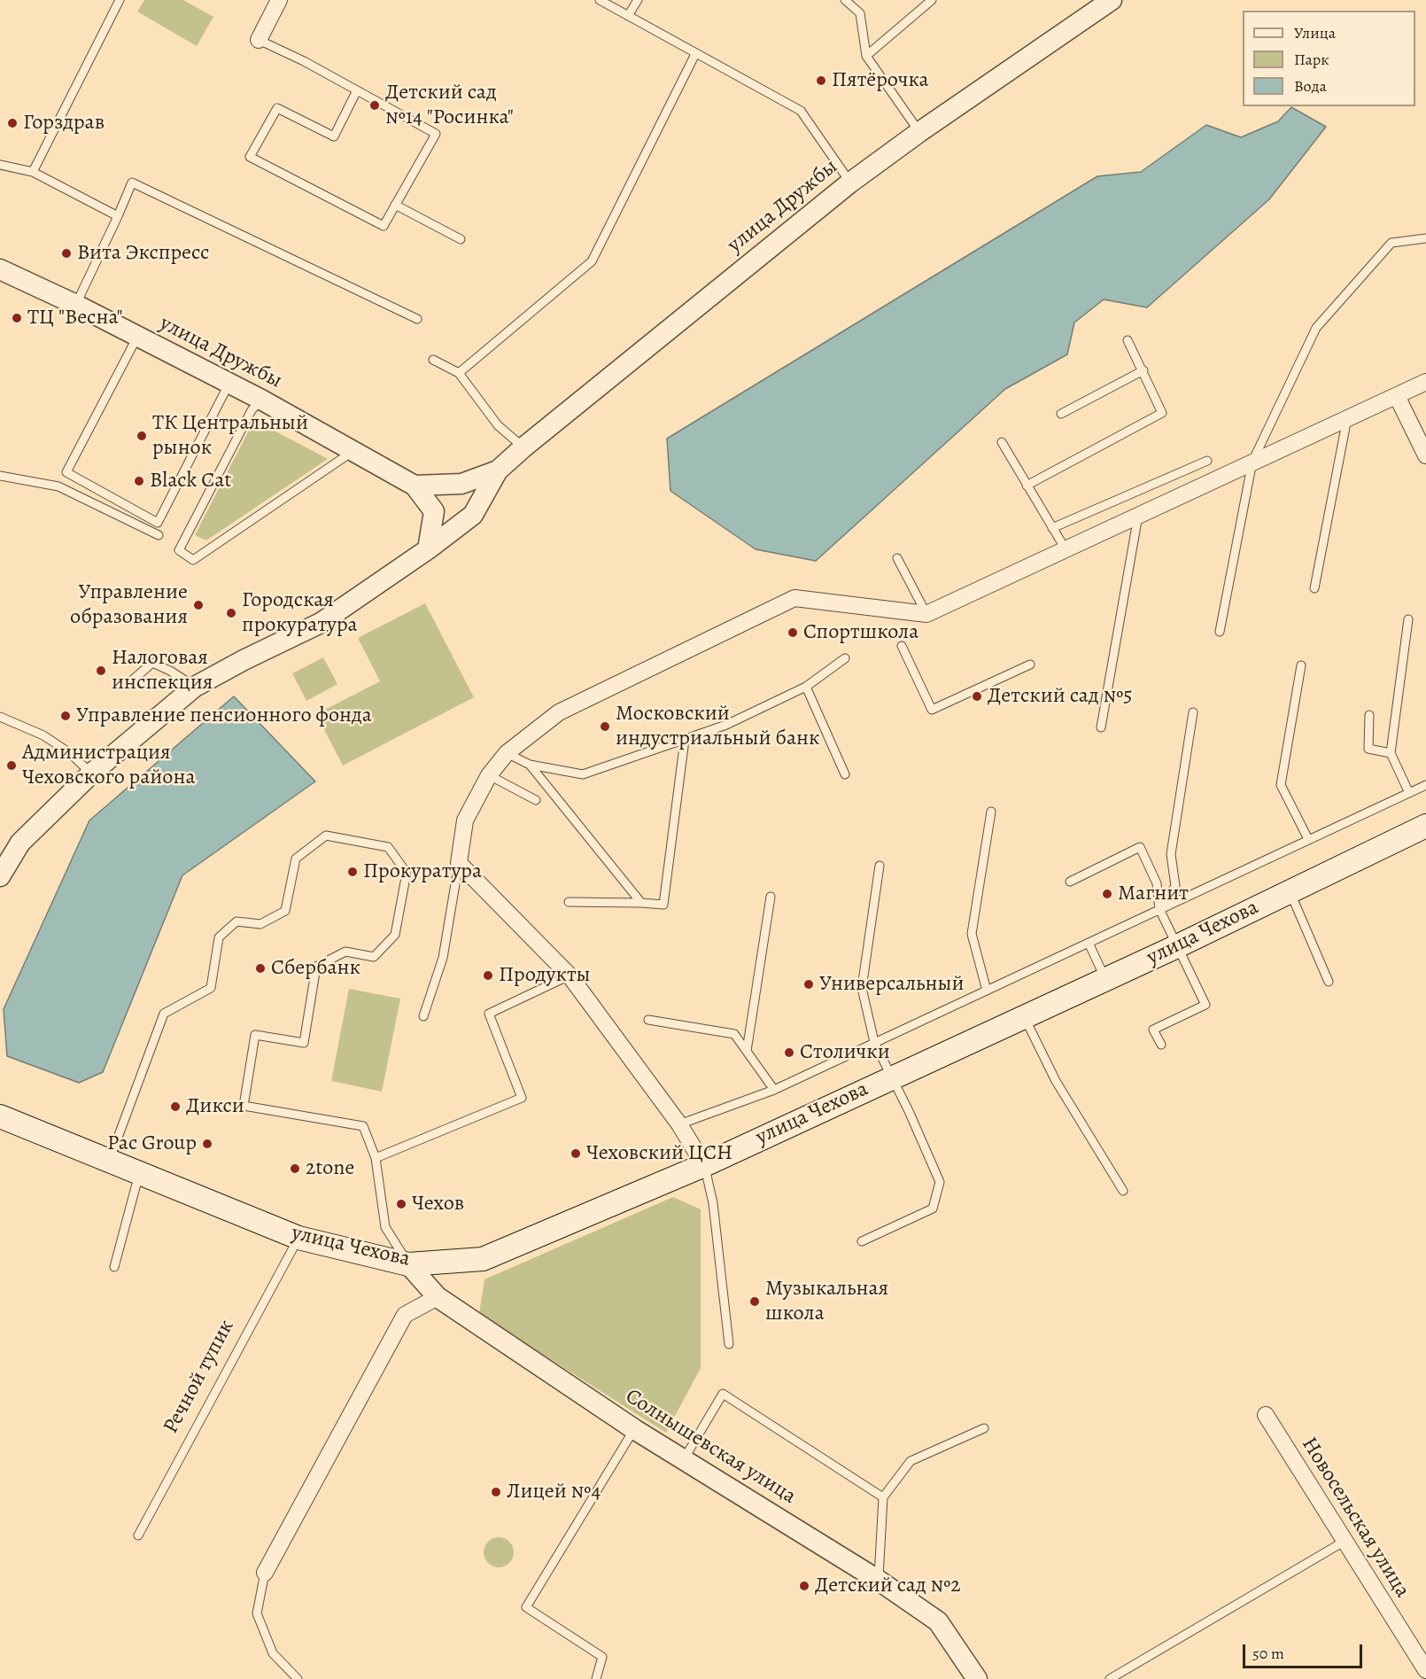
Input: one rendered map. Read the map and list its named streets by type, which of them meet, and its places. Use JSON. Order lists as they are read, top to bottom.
{
  "streets": {
    "main road": ["улица Чехова"],
    "street": ["улица Дружбы", "Солнышевская улица", "Новосельская улица"],
    "lane": ["Речной тупик"]
  },
  "crossings": [
    ["улица Чехова", "Речной тупик"],
    ["улица Чехова", "Солнышевская улица"]
  ],
  "places": [
    "Пятёрочка",
    "Детский сад №14 \"Росинка\"",
    "Горздрав",
    "Вита Экспресс",
    "ТЦ \"Весна\"",
    "ТК Центральный рынок",
    "Black Cat",
    "Управление образования",
    "Городская прокуратура",
    "Спортшкола",
    "Налоговая инспекция",
    "Детский сад №5",
    "Управление пенсионного фонда",
    "Московский индустриальный банк",
    "Администрация Чеховского района",
    "Прокуратура",
    "Магнит",
    "Сбербанк",
    "Продукты",
    "Универсальный",
    "Столички",
    "Дикси",
    "Pac Group",
    "Чеховский ЦСН",
    "2tone",
    "Чехов",
    "Музыкальная школа",
    "Лицей №4",
    "Детский сад №2"
  ],
  "legend": ["Улица", "Парк", "Вода"],
  "scale_bar": "50 m"
}
